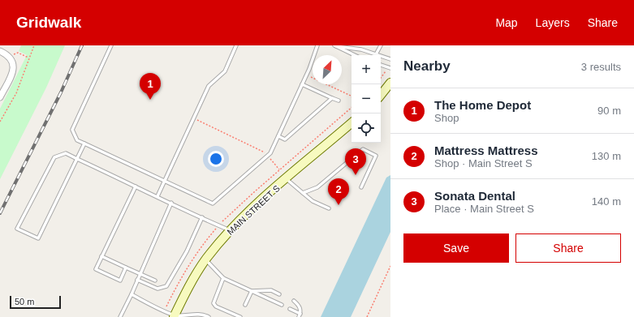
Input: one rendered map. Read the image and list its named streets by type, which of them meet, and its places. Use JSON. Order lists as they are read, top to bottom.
{
  "streets": {
    "main road": ["MAIN STREET S"]
  },
  "scale_bar": "50 m",
  "north": "top right",
  "page": {
    "header": "Gridwalk",
    "nav": ["Map", "Layers", "Share"],
    "heading": ["Nearby", "3 results"],
    "map_buttons": ["+", "−"],
    "pins": ["1", "3", "2"],
    "list": [
      {
        "mark": "1",
        "name": "The Home Depot",
        "note": "Shop",
        "value": "90 m"
      },
      {
        "mark": "2",
        "name": "Mattress Mattress",
        "note": "Shop · Main Street S",
        "value": "130 m"
      },
      {
        "mark": "3",
        "name": "Sonata Dental",
        "note": "Place · Main Street S",
        "value": "140 m"
      }
    ],
    "buttons": ["Save", "Share"],
    "scale": "50 m"
  }
}
